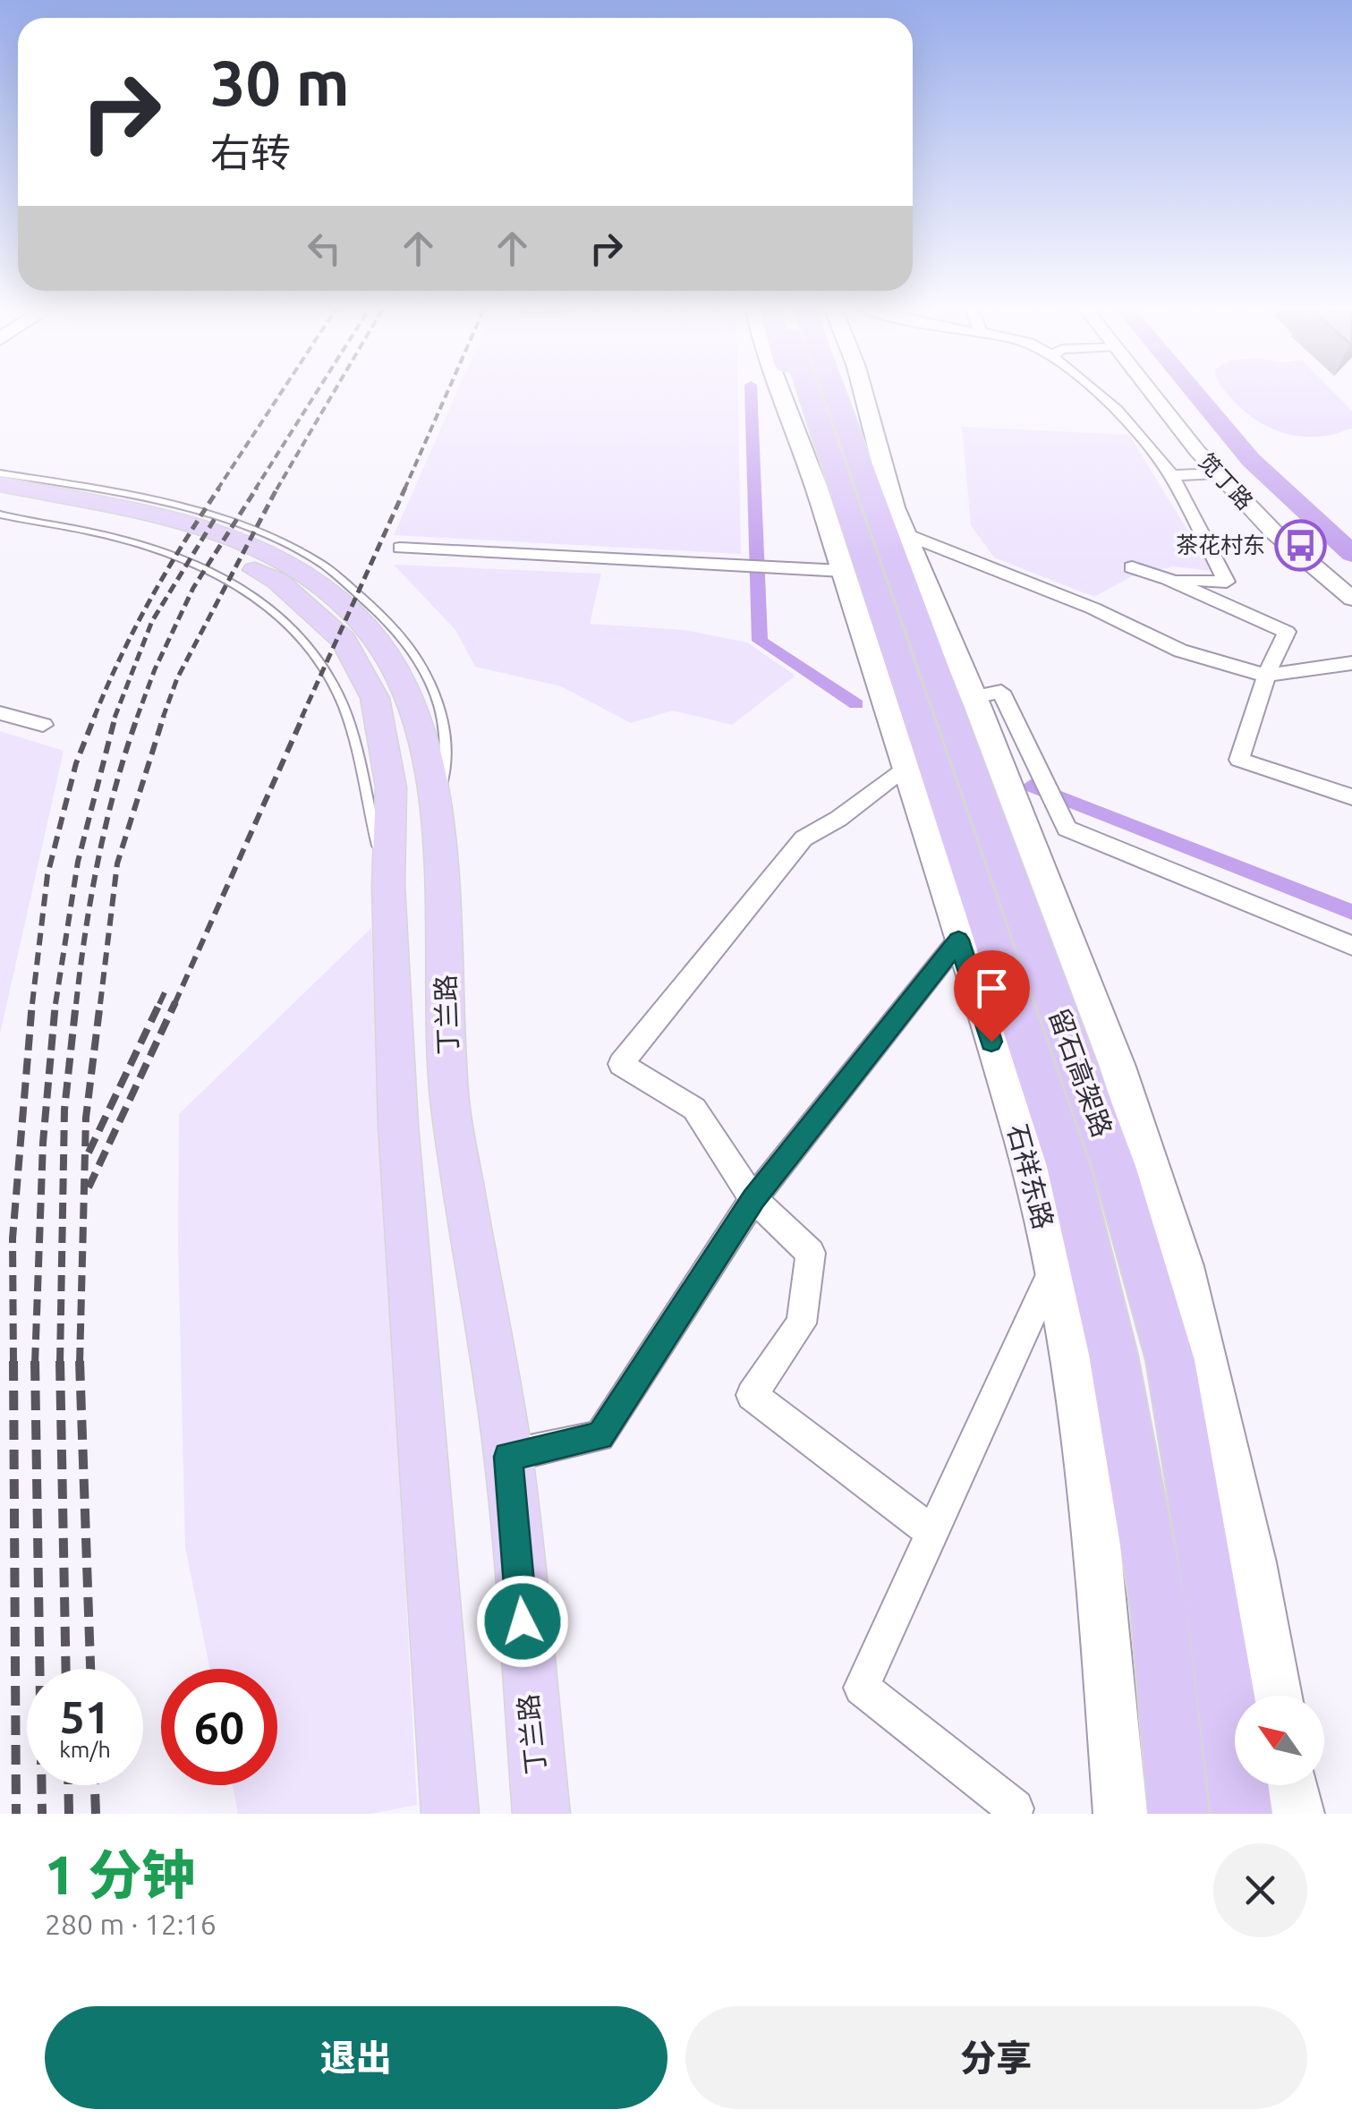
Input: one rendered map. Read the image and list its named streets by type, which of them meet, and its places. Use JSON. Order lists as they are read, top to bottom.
{
  "streets": {
    "highway": ["留石高架路"],
    "main road": ["丁兰路", "石祥东路"],
    "street": ["笕丁路"]
  },
  "crossings": [
    ["留石高架路", "石祥东路"]
  ],
  "places": {
    "bus stop": ["茶花村东"]
  },
  "north": "top left",
  "page": {
    "turn": ["30 m", "右转"],
    "speed": "51 km/h",
    "limit": "60",
    "heading": ["1 分钟", "280 m · 12:16"],
    "buttons": ["退出", "分享"]
  }
}
